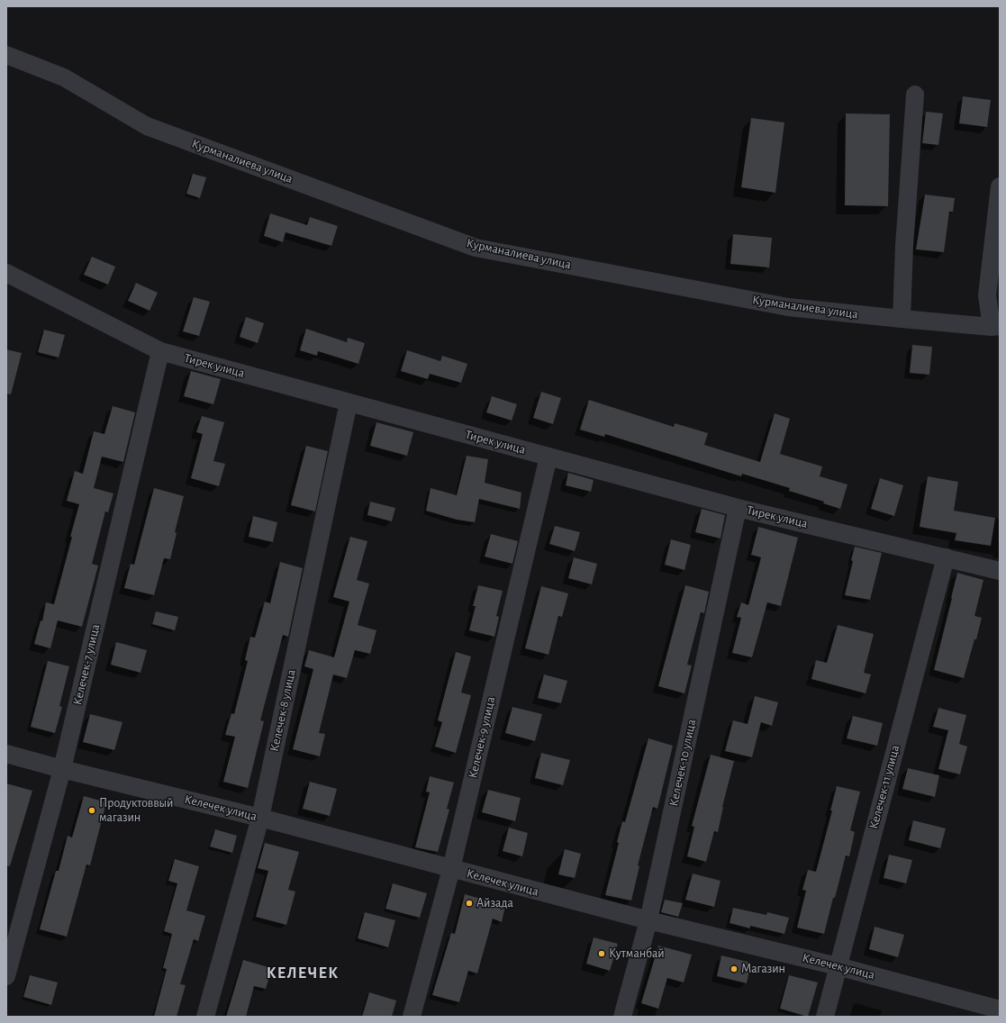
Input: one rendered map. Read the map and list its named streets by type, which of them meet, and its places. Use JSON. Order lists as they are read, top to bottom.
{
  "streets": {
    "street": [
      "Курманалиева улица",
      "Тирек улица",
      "Келечек-7 улица",
      "Келечек-8 улица",
      "Келечек-9 улица",
      "Келечек-10 улица",
      "Келечек-11 улица",
      "Келечек улица"
    ]
  },
  "crossings": [
    ["Тирек улица", "Келечек-7 улица"],
    ["Тирек улица", "Келечек-8 улица"],
    ["Тирек улица", "Келечек-9 улица"],
    ["Тирек улица", "Келечек-10 улица"],
    ["Тирек улица", "Келечек-11 улица"],
    ["Келечек-7 улица", "Келечек улица"],
    ["Келечек-8 улица", "Келечек улица"],
    ["Келечек-9 улица", "Келечек улица"],
    ["Келечек-10 улица", "Келечек улица"],
    ["Келечек-11 улица", "Келечек улица"]
  ],
  "districts": ["КЕЛЕЧЕК"],
  "places": [
    "Продуктоввый магазин",
    "Айзада",
    "Кутманбай",
    "Магазин"
  ]
}
